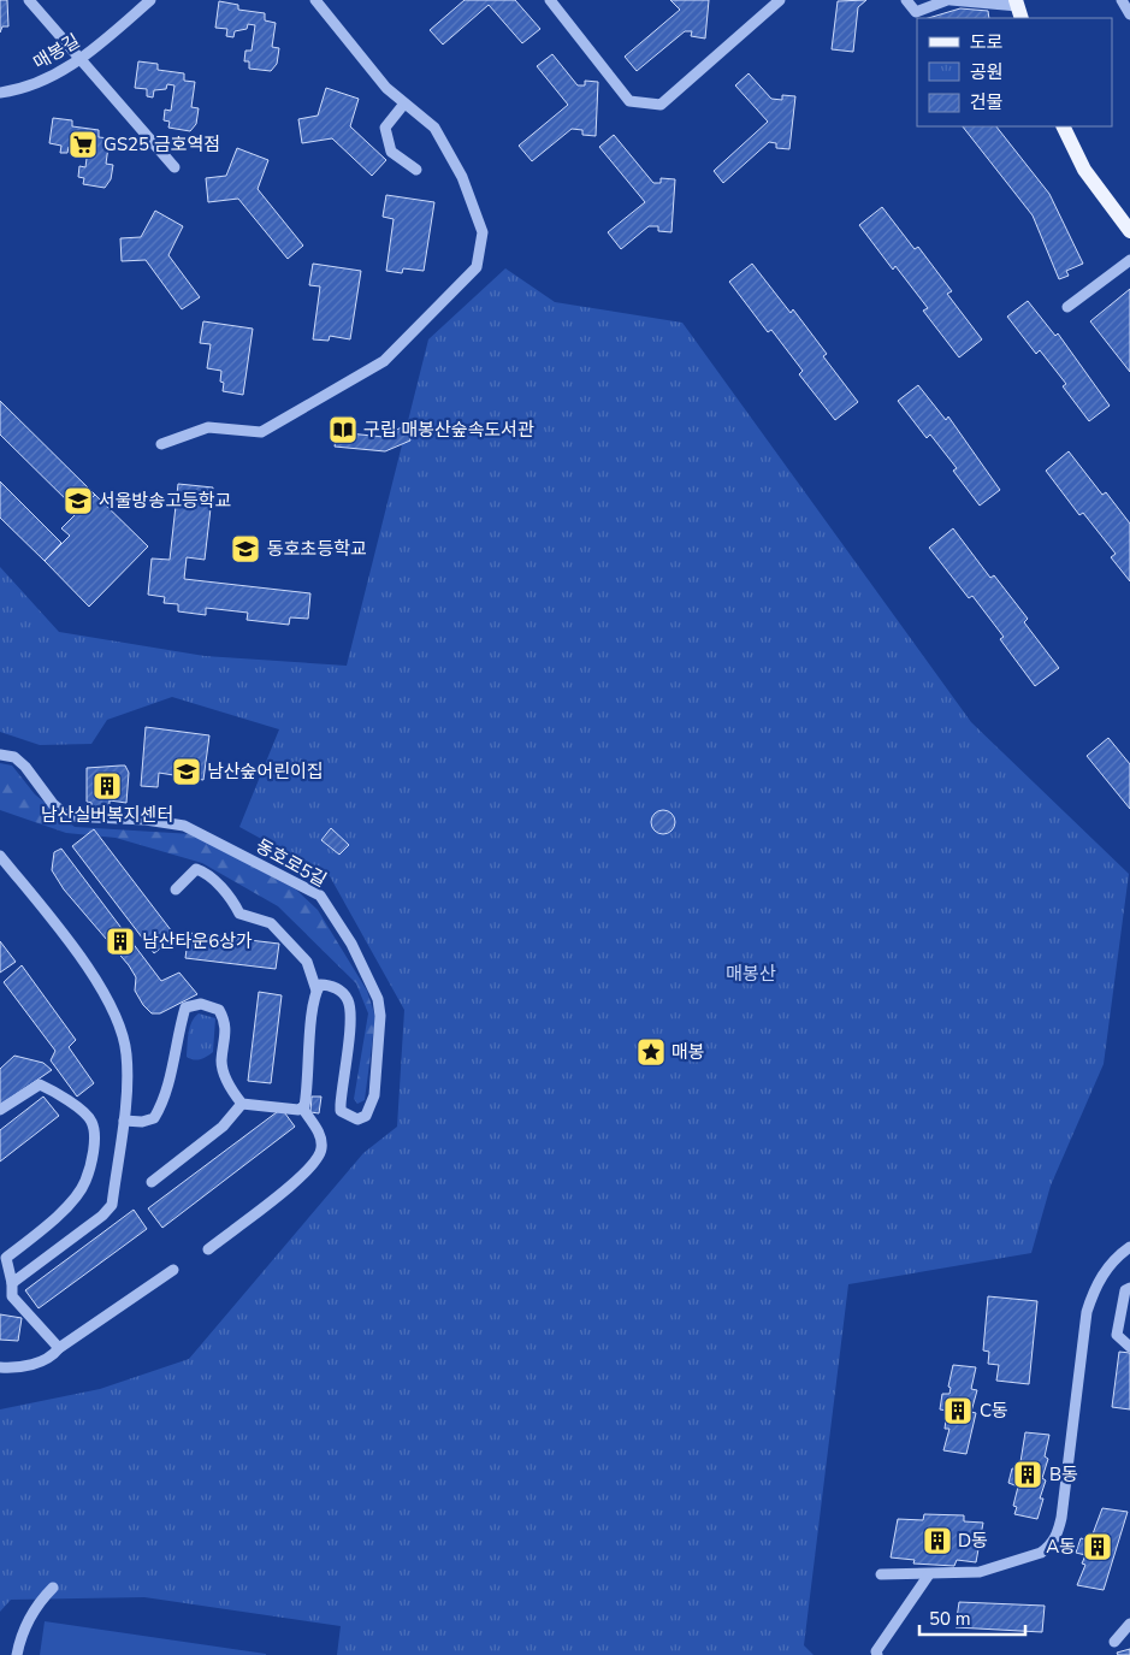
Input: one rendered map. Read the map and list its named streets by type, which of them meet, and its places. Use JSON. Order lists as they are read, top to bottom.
{
  "streets": {
    "street": ["매봉길", "동호로5길"]
  },
  "parks": ["매봉산"],
  "places": {
    "supermarket": ["GS25 금호역점"],
    "library": ["구립 매봉산숲속도서관"],
    "school or university": ["서울방송고등학교", "동호초등학교", "남산숲어린이집"],
    "building": [
      "남산실버복지센터",
      "남산타운6상가",
      "C동",
      "B동",
      "D동",
      "A동"
    ],
    "place": ["매봉"]
  },
  "legend": ["도로", "공원", "건물"],
  "scale_bar": "50 m"
}
